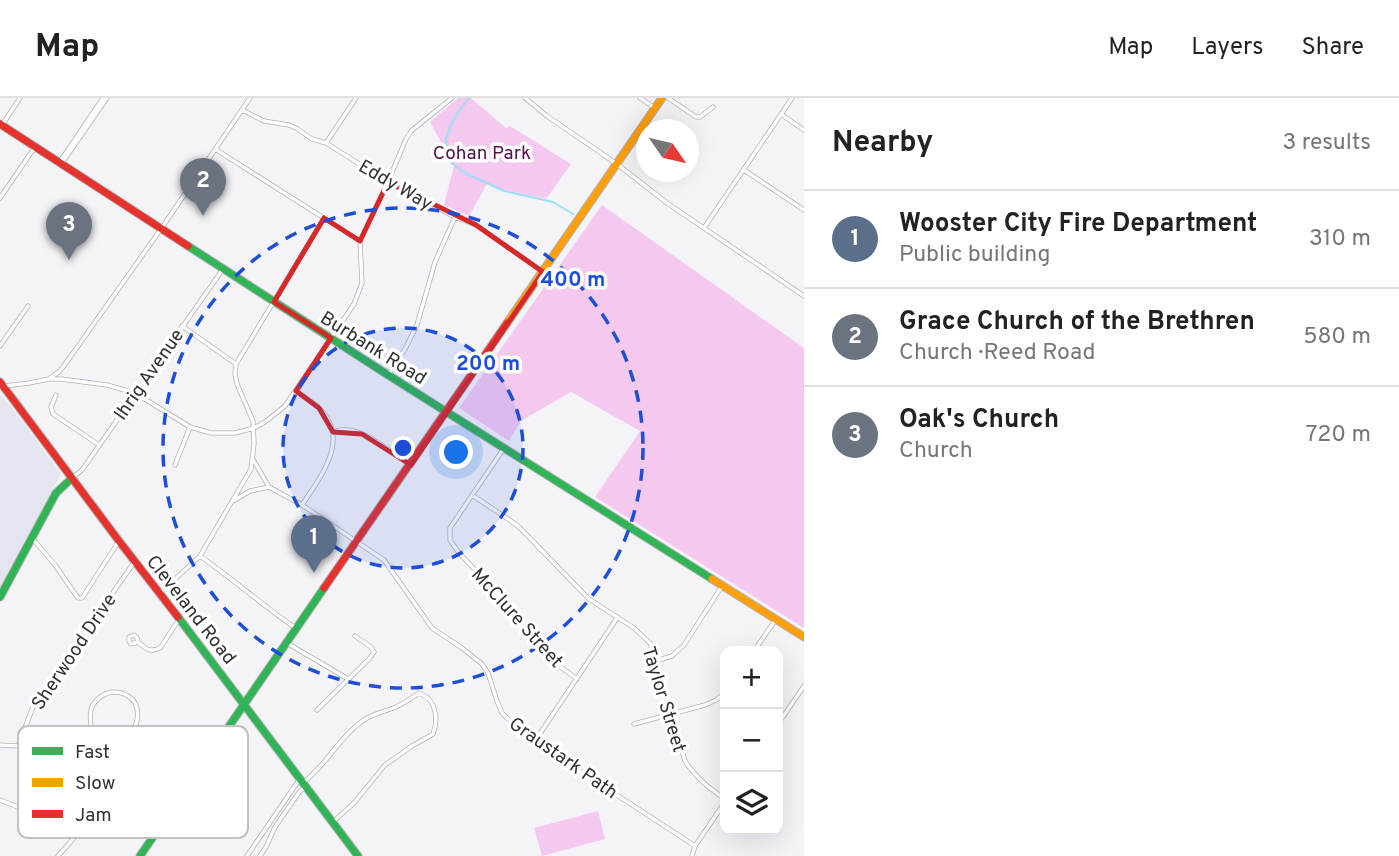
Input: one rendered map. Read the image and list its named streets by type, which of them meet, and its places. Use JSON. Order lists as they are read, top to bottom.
{
  "streets": {
    "main road": ["Burbank Road", "Cleveland Road"],
    "street": [
      "Eddy Way",
      "Ihrig Avenue",
      "McClure Street",
      "Sherwood Drive",
      "Taylor Street",
      "Graustark Path"
    ]
  },
  "crossings": [
    ["Burbank Road", "Ihrig Avenue"],
    ["Burbank Road", "McClure Street"],
    ["Ihrig Avenue", "Cleveland Road"],
    ["Cleveland Road", "Sherwood Drive"],
    ["McClure Street", "Taylor Street"]
  ],
  "parks": ["Cohan Park"],
  "legend": ["Fast", "Slow", "Jam"],
  "north": "bottom right",
  "page": {
    "header": "Map",
    "nav": ["Map", "Layers", "Share"],
    "heading": ["Nearby", "3 results"],
    "pins": ["2", "3", "1"],
    "list": [
      {
        "mark": "1",
        "name": "Wooster City Fire Department",
        "note": "Public building",
        "value": "310 m"
      },
      {
        "mark": "2",
        "name": "Grace Church of the Brethren",
        "note": "Church · Reed Road",
        "value": "580 m"
      },
      {
        "mark": "3",
        "name": "Oak's Church",
        "note": "Church",
        "value": "720 m"
      }
    ],
    "map_buttons": ["+", "−"]
  },
  "rings": ["400 m", "200 m"]
}
